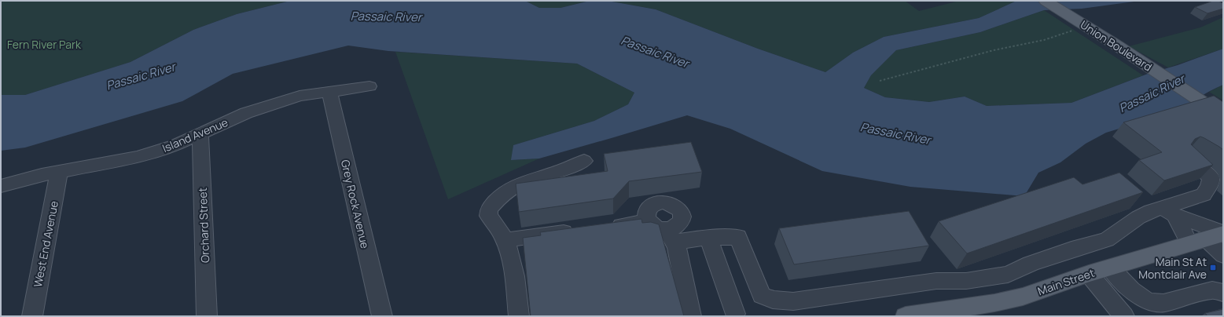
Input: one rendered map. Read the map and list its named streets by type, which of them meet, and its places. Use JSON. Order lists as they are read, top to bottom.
{
  "streets": {
    "main road": ["Union Boulevard", "Main Street"],
    "street": [
      "Island Avenue",
      "Grey Rock Avenue",
      "Orchard Street",
      "West End Avenue"
    ]
  },
  "crossings": [
    ["Island Avenue", "Grey Rock Avenue"],
    ["Island Avenue", "Orchard Street"],
    ["Island Avenue", "West End Avenue"]
  ],
  "water": ["Passaic River"],
  "parks": ["Fern River Park"],
  "places": {
    "transit": ["Main St At Montclair Ave"]
  }
}
